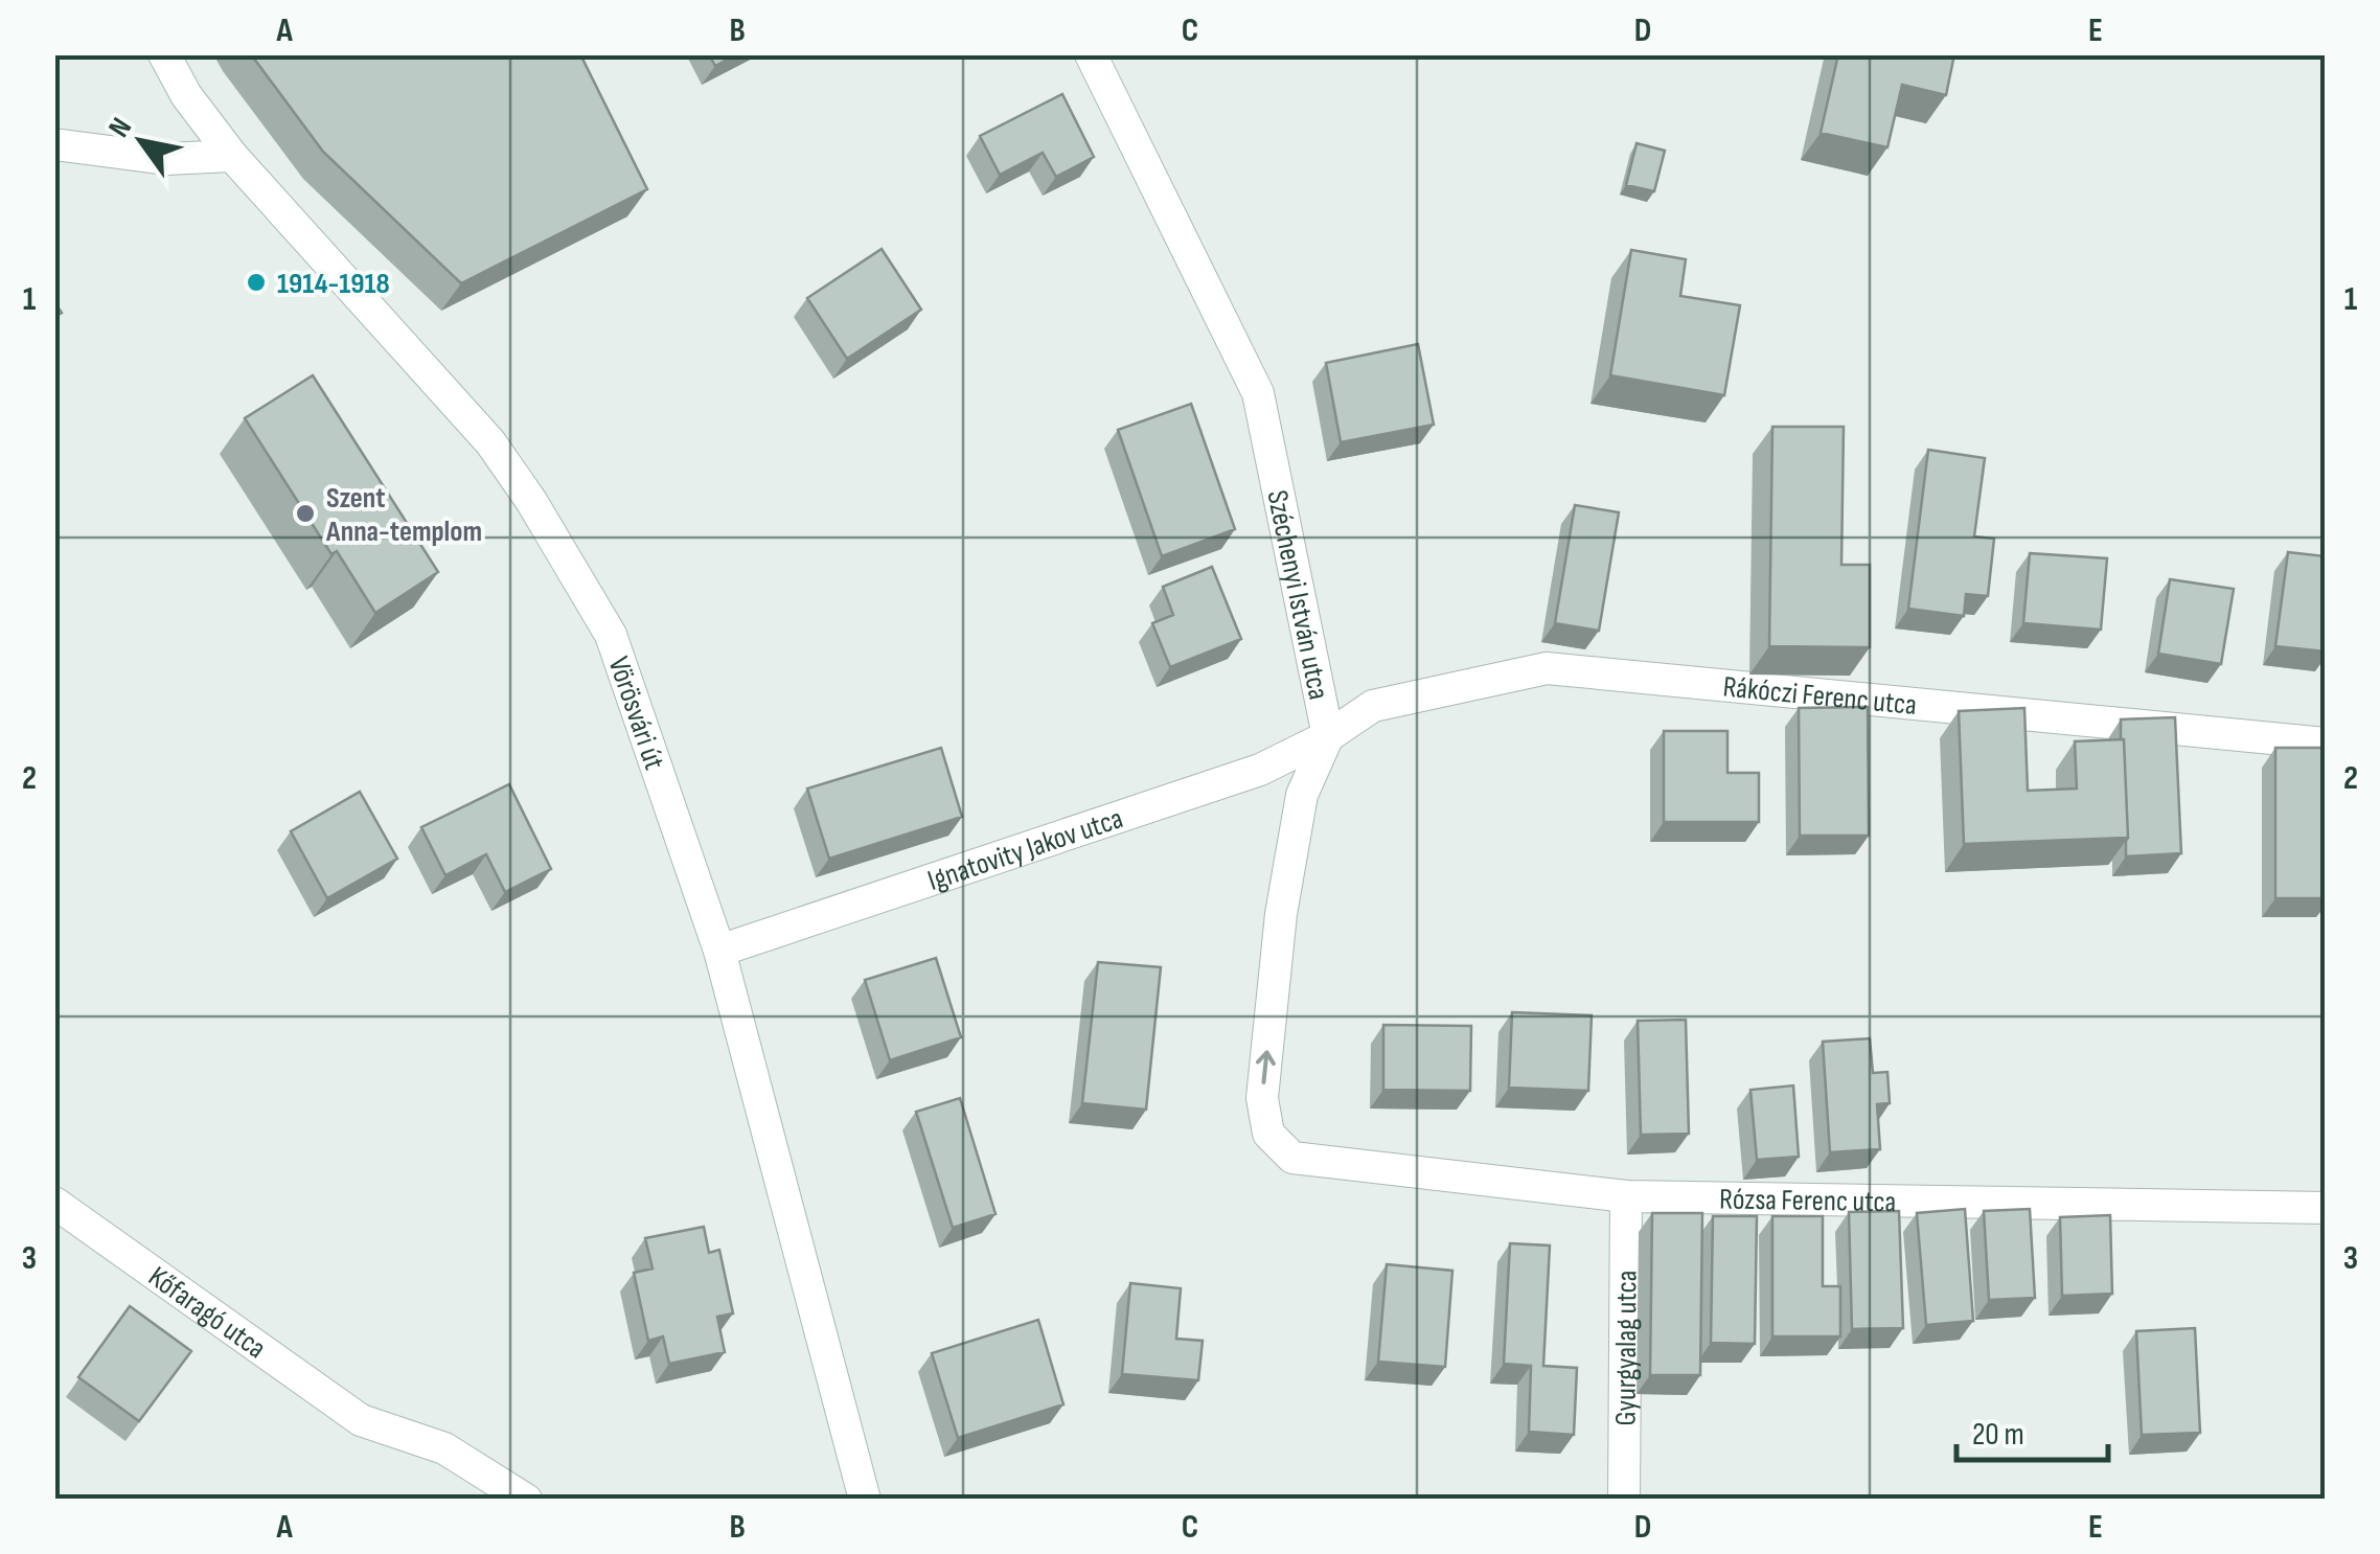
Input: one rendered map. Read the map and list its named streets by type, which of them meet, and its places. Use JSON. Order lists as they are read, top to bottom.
{
  "streets": {
    "street": [
      "Széchenyi István utca",
      "Rákóczi Ferenc utca",
      "Vörösvári út",
      "Ignatovity Jakov utca",
      "Rózsa Ferenc utca",
      "Kőfaragó utca",
      "Gyurgyalag utca"
    ]
  },
  "crossings": [
    ["Széchenyi István utca", "Rákóczi Ferenc utca"],
    ["Széchenyi István utca", "Ignatovity Jakov utca"],
    ["Széchenyi István utca", "Rózsa Ferenc utca"],
    ["Rákóczi Ferenc utca", "Ignatovity Jakov utca"],
    ["Vörösvári út", "Ignatovity Jakov utca"],
    ["Rózsa Ferenc utca", "Gyurgyalag utca"]
  ],
  "one_way": ["Széchenyi István utca"],
  "places": ["1914-1918", "Szent Anna-templom"],
  "scale_bar": "20 m",
  "north": "top left",
  "grid": {
    "columns": [
      "A",
      "B",
      "C",
      "D",
      "E"
    ],
    "rows": ["1", "2", "3"]
  }
}
